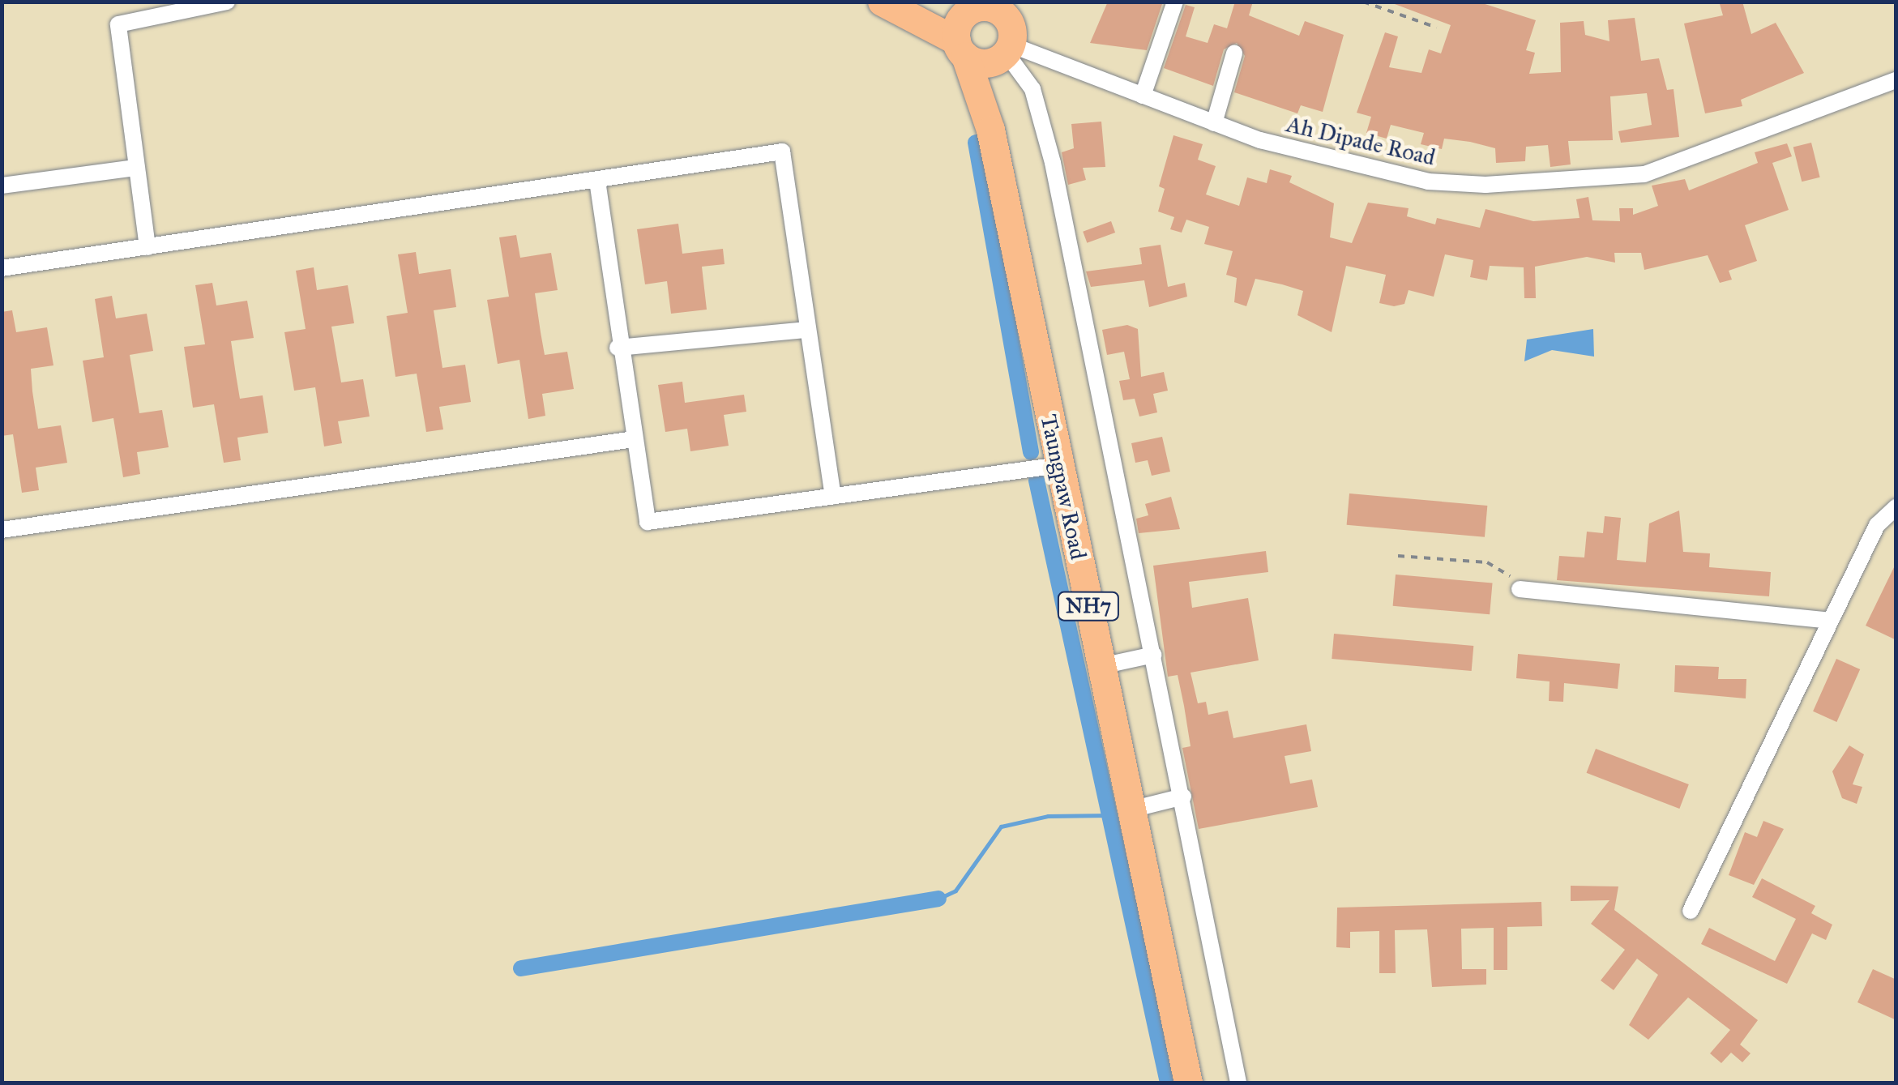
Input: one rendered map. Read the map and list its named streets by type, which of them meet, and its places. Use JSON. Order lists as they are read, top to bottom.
{
  "streets": {
    "highway": ["Taungpaw Road", "NH7"],
    "street": ["Ah Dipade Road"]
  },
  "crossings": [
    ["Ah Dipade Road", "Taungpaw Road"]
  ]
}
